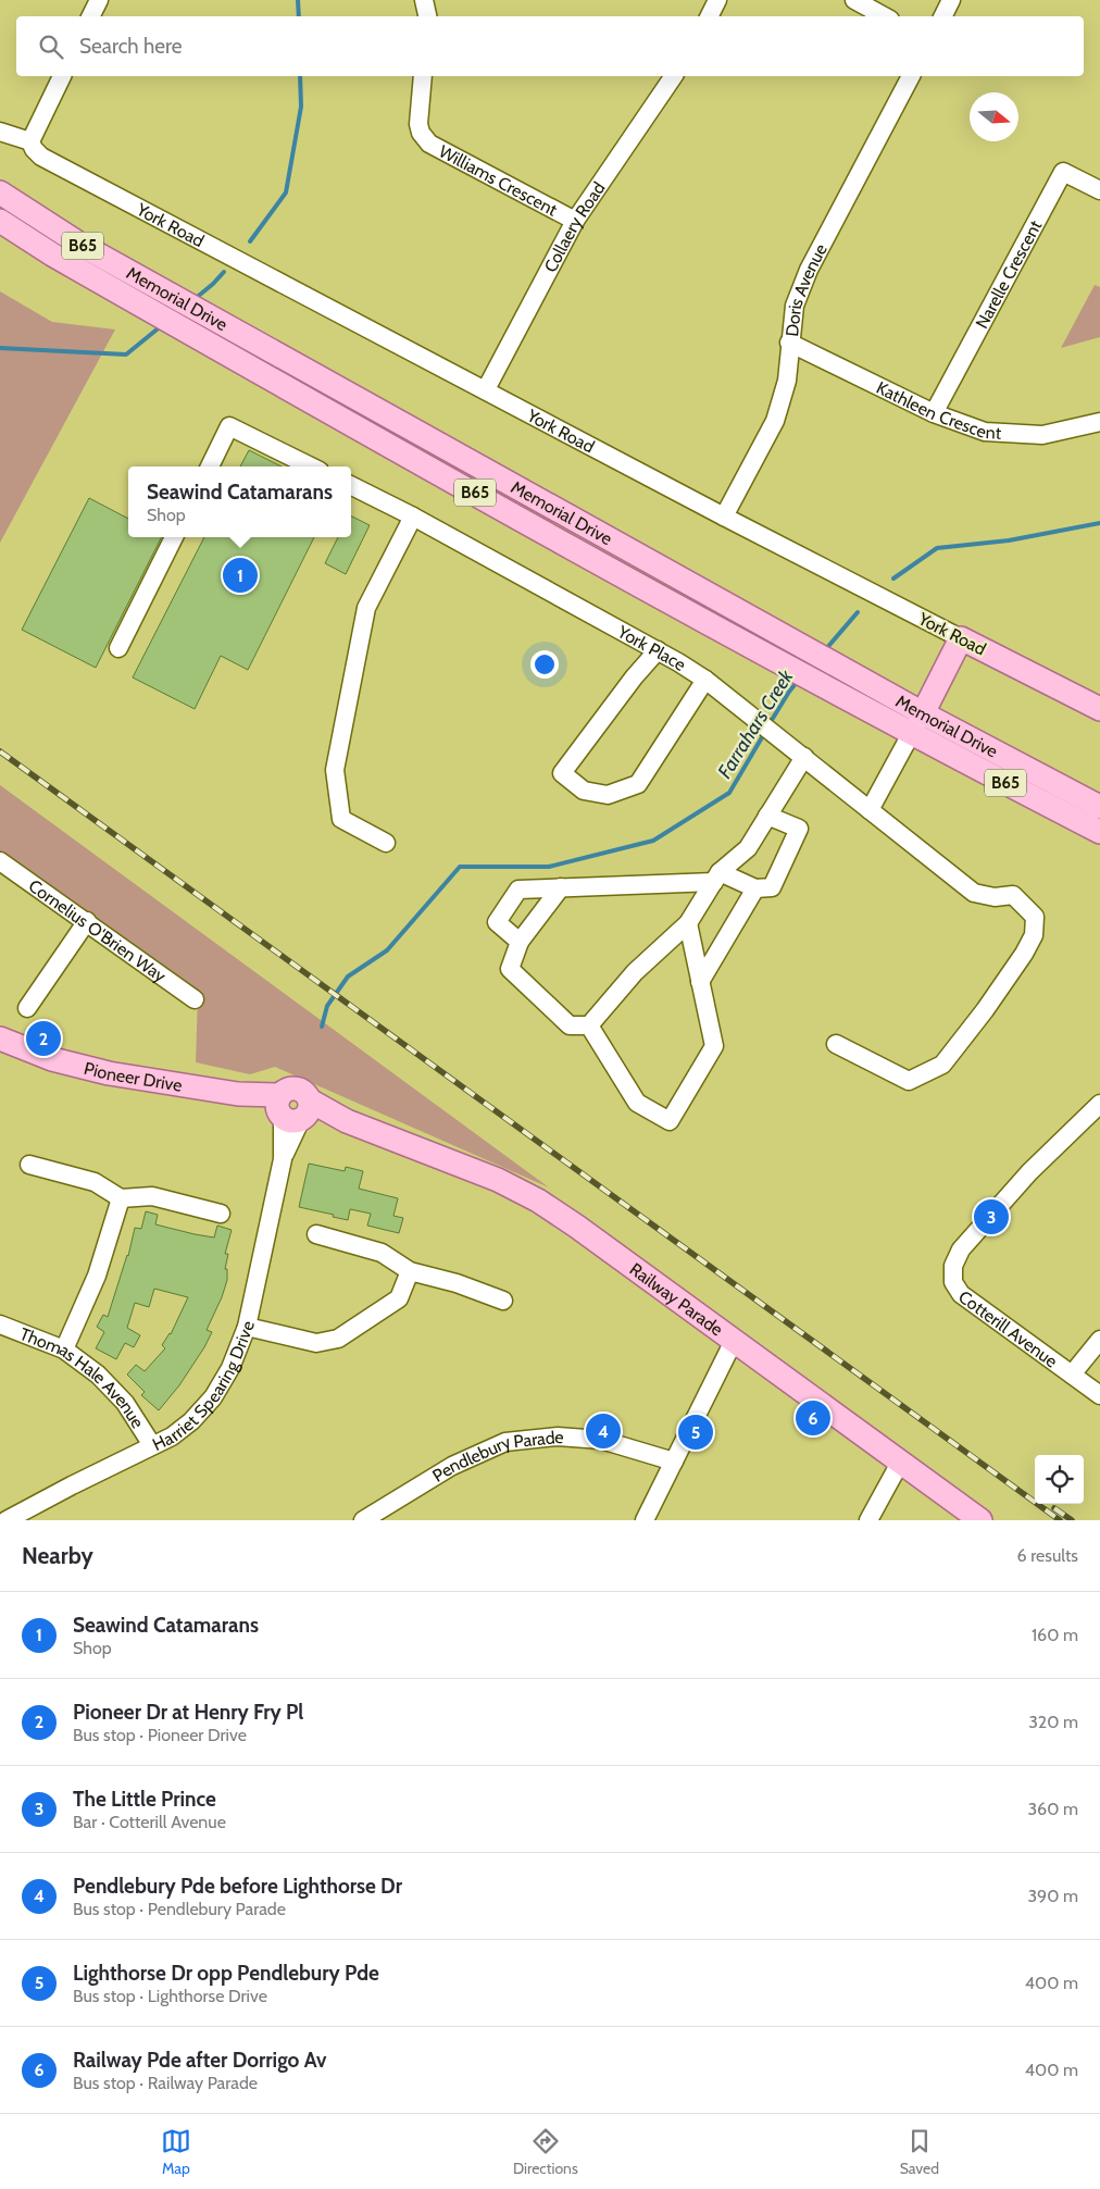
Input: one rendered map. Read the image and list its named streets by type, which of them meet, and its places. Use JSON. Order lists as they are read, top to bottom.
{
  "streets": {
    "main road": [
      "York Road",
      "B65",
      "Memorial Drive",
      "Pioneer Drive",
      "Railway Parade"
    ],
    "street": [
      "Williams Crescent",
      "Collaery Road",
      "Narelle Crescent",
      "Doris Avenue",
      "Kathleen Crescent",
      "York Place",
      "Cornelius O'Brien Way",
      "Cotterill Avenue",
      "Thomas Hale Avenue",
      "Harriet Spearing Drive",
      "Pendlebury Parade"
    ]
  },
  "crossings": [
    ["Williams Crescent", "Collaery Road"],
    ["York Road", "Collaery Road"],
    ["York Road", "Doris Avenue"],
    ["Narelle Crescent", "Kathleen Crescent"],
    ["Doris Avenue", "Kathleen Crescent"],
    ["Pioneer Drive", "Railway Parade"],
    ["Pioneer Drive", "Harriet Spearing Drive"],
    ["Thomas Hale Avenue", "Harriet Spearing Drive"]
  ],
  "water": ["Farrahars Creek"],
  "north": "right",
  "page": {
    "search": "Search here",
    "popup": ["Seawind Catamarans", "Shop"],
    "pins": [
      "1",
      "2",
      "3",
      "6",
      "4",
      "5"
    ],
    "heading": ["Nearby", "6 results"],
    "list": [
      {
        "mark": "1",
        "name": "Seawind Catamarans",
        "note": "Shop",
        "value": "160 m"
      },
      {
        "mark": "2",
        "name": "Pioneer Dr at Henry Fry Pl",
        "note": "Bus stop · Pioneer Drive",
        "value": "320 m"
      },
      {
        "mark": "3",
        "name": "The Little Prince",
        "note": "Bar · Cotterill Avenue",
        "value": "360 m"
      },
      {
        "mark": "4",
        "name": "Pendlebury Pde before Lighthorse Dr",
        "note": "Bus stop · Pendlebury Parade",
        "value": "390 m"
      },
      {
        "mark": "5",
        "name": "Lighthorse Dr opp Pendlebury Pde",
        "note": "Bus stop · Lighthorse Drive",
        "value": "400 m"
      },
      {
        "mark": "6",
        "name": "Railway Pde after Dorrigo Av",
        "note": "Bus stop · Railway Parade",
        "value": "400 m"
      }
    ],
    "nav": ["Map", "Directions", "Saved"]
  }
}
